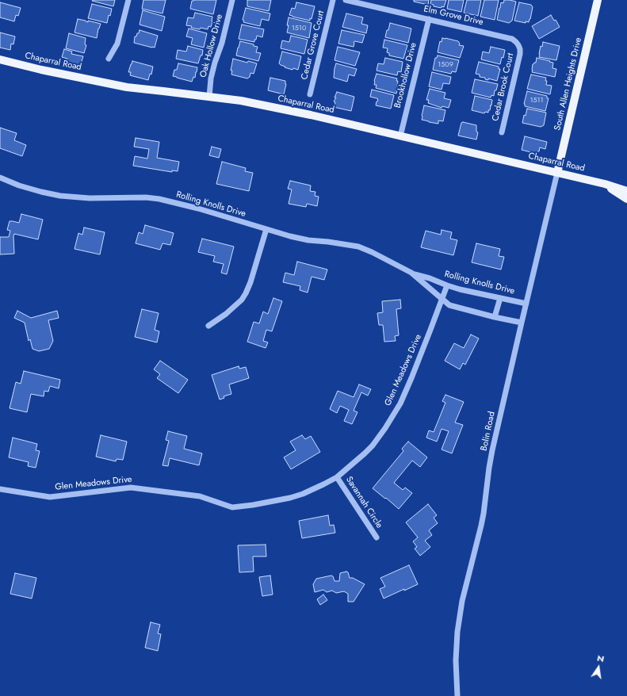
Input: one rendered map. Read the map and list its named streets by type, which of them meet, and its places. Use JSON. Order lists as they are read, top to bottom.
{
  "streets": {
    "main road": ["Chaparral Road", "South Allen Heights Drive"],
    "street": [
      "Elm Grove Drive",
      "Cedar Grove Court",
      "Oak Hollow Drive",
      "Brookhollow Drive",
      "Cedar Brook Court",
      "Rolling Knolls Drive",
      "Glen Meadows Drive",
      "Bolin Road",
      "Savannah Circle"
    ]
  },
  "crossings": [
    ["Elm Grove Drive", "Brookhollow Drive"],
    ["Elm Grove Drive", "Cedar Brook Court"],
    ["Oak Hollow Drive", "Chaparral Road"],
    ["Chaparral Road", "Brookhollow Drive"],
    ["Chaparral Road", "South Allen Heights Drive"],
    ["Chaparral Road", "Bolin Road"],
    ["South Allen Heights Drive", "Bolin Road"],
    ["Rolling Knolls Drive", "Glen Meadows Drive"],
    ["Rolling Knolls Drive", "Bolin Road"],
    ["Glen Meadows Drive", "Savannah Circle"]
  ],
  "house_numbers": ["1510", "1509", "1511"],
  "north": "top"
}
